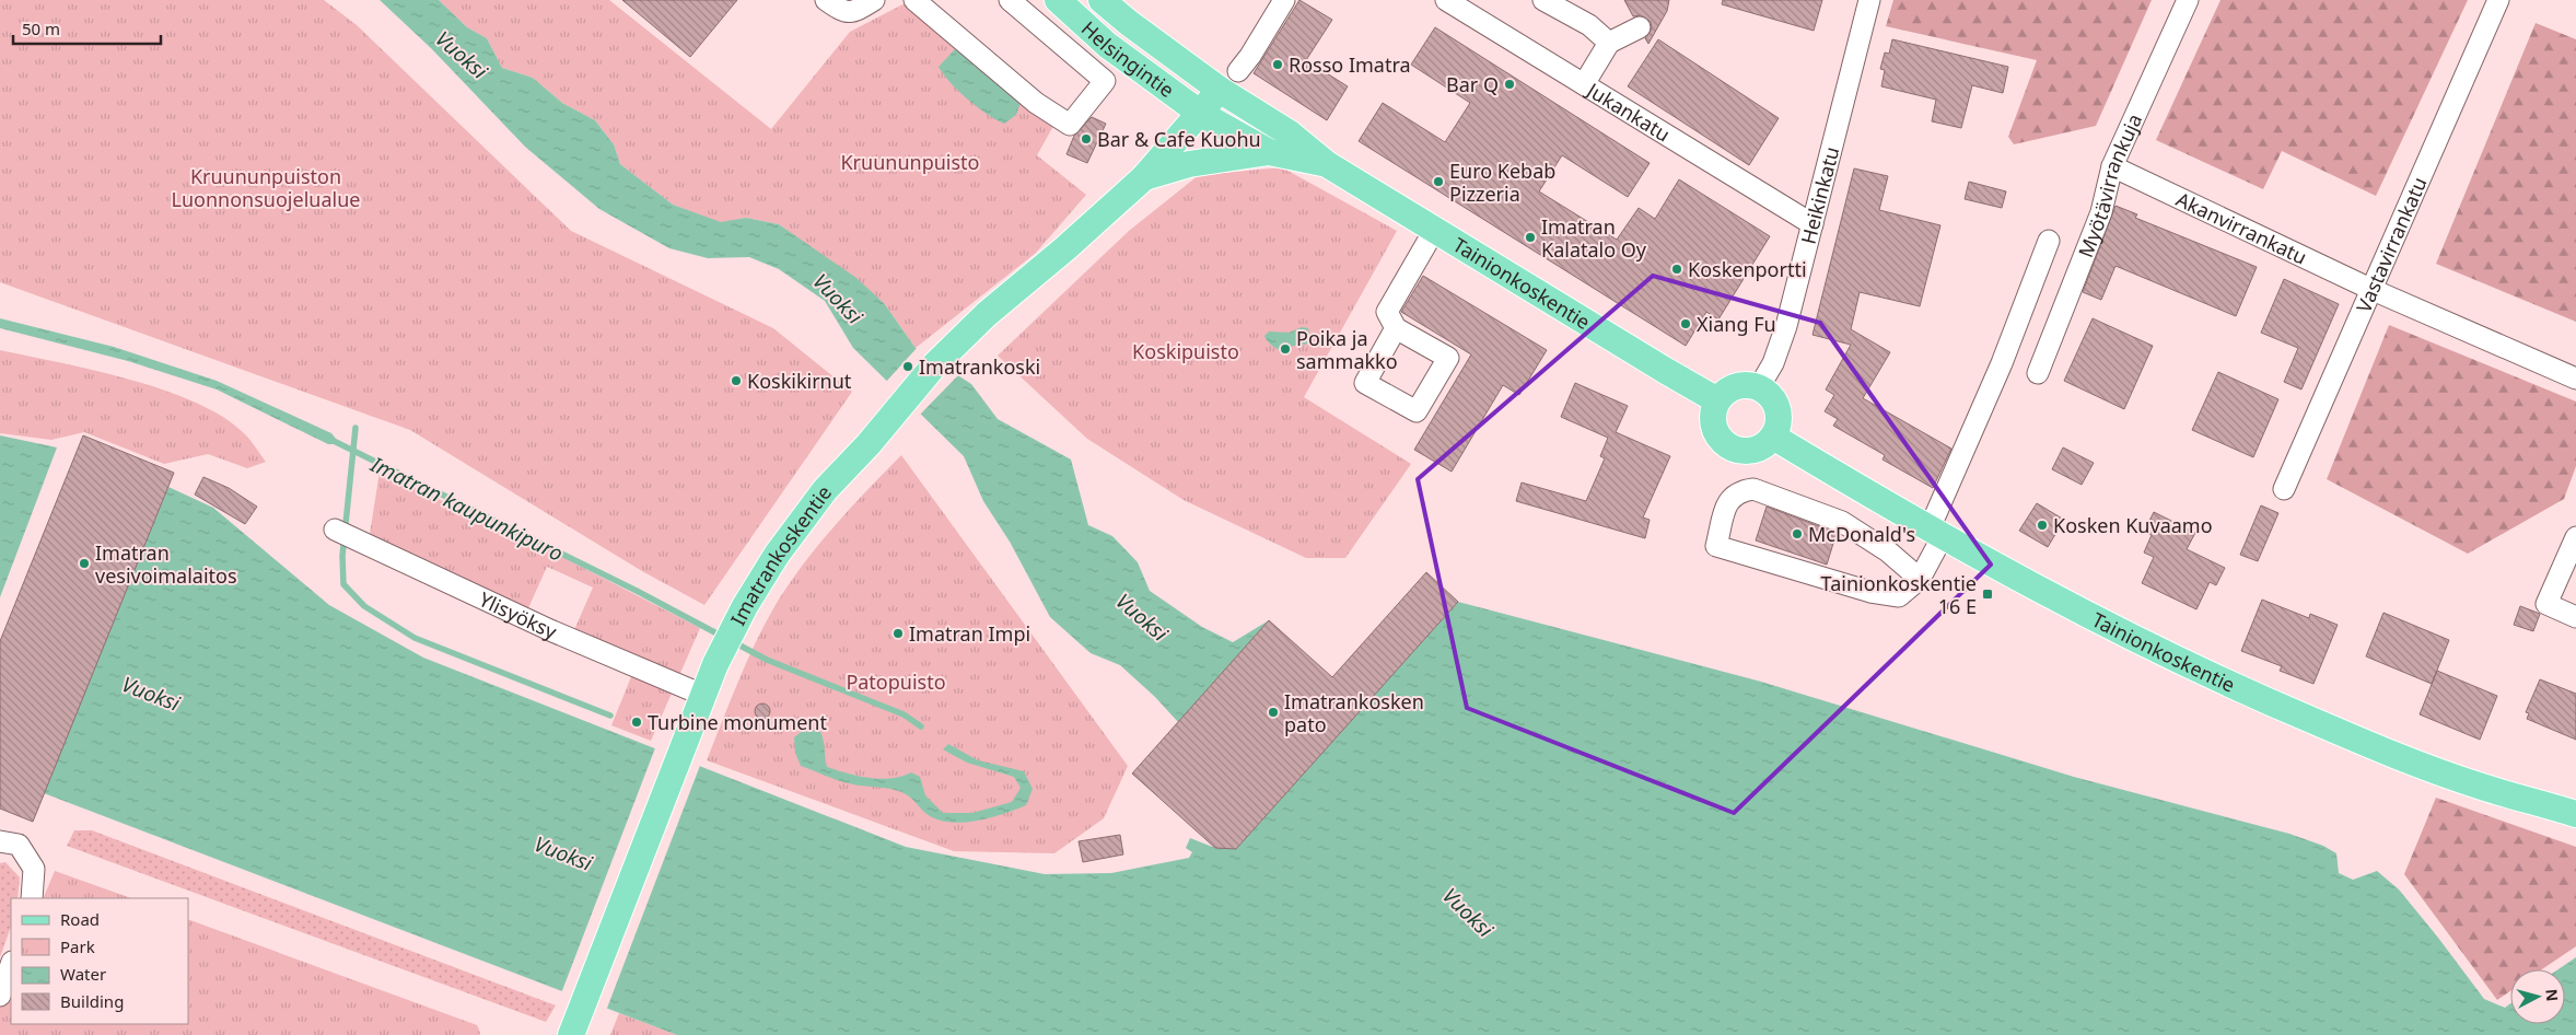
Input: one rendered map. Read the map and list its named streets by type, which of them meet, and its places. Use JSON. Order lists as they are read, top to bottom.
{
  "streets": {
    "main road": ["Helsingintie", "Tainionkoskentie", "Imatrankoskentie"],
    "street": [
      "Jukankatu",
      "Myötävirrankuja",
      "Heikinkatu",
      "Akanvirrankatu",
      "Vastavirrankatu",
      "Ylisyöksy"
    ]
  },
  "crossings": [
    ["Helsingintie", "Tainionkoskentie"],
    ["Helsingintie", "Imatrankoskentie"],
    ["Jukankatu", "Heikinkatu"],
    ["Myötävirrankuja", "Akanvirrankatu"],
    ["Heikinkatu", "Tainionkoskentie"],
    ["Akanvirrankatu", "Vastavirrankatu"],
    ["Tainionkoskentie", "Imatrankoskentie"],
    ["Imatrankoskentie", "Ylisyöksy"]
  ],
  "water": ["Vuoksi", "Imatran kaupunkipuro"],
  "parks": [
    "Kruununpuisto",
    "Kruununpuiston Luonnonsuojelualue",
    "Koskipuisto",
    "Patopuisto"
  ],
  "places": {
    "other": [
      "Rosso Imatra",
      "Bar Q",
      "Bar & Cafe Kuohu",
      "Euro Kebab Pizzeria",
      "Imatran Kalatalo Oy",
      "Koskenportti",
      "Xiang Fu",
      "Poika ja sammakko",
      "Imatrankoski",
      "Koskikirnut",
      "Kosken Kuvaamo",
      "McDonald's",
      "Imatran vesivoimalaitos",
      "Imatran Impi",
      "Imatrankosken pato",
      "Turbine monument"
    ],
    "transit": ["Tainionkoskentie 16 E"]
  },
  "legend": [
    "Road",
    "Park",
    "Water",
    "Building"
  ],
  "scale_bar": "50 m",
  "north": "right"
}
